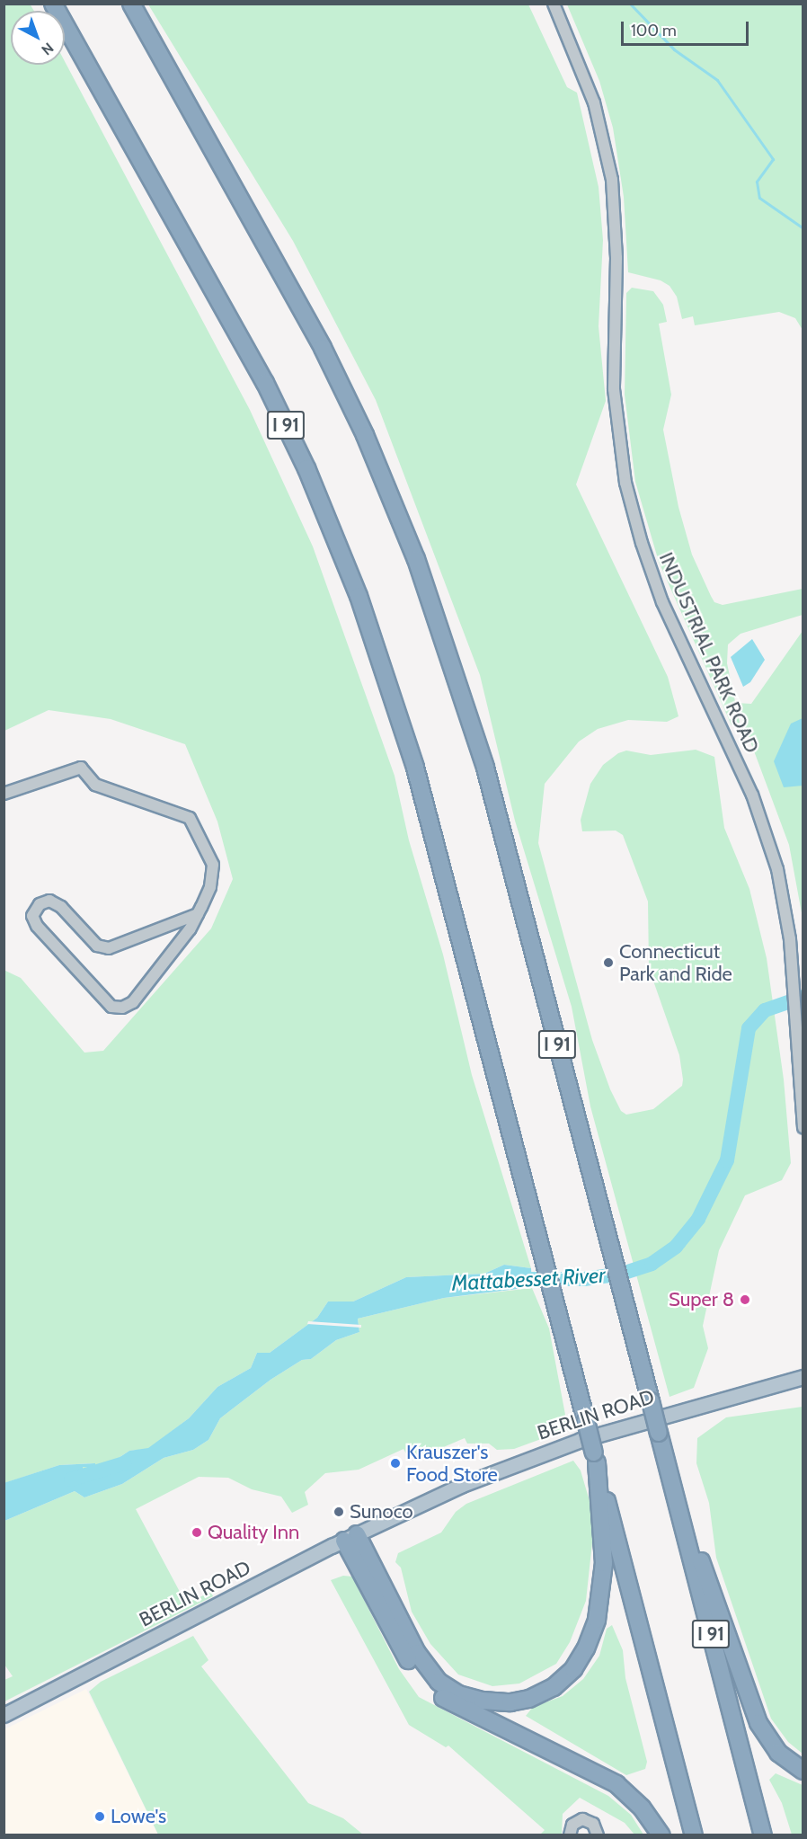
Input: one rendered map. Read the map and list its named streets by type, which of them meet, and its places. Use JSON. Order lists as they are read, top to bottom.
{
  "streets": {
    "highway": ["I 91"],
    "main road": ["BERLIN ROAD"],
    "street": ["INDUSTRIAL PARK ROAD"]
  },
  "water": ["Mattabesset River"],
  "places": [
    "Connecticut Park and Ride",
    "Super 8",
    "Krauszer's Food Store",
    "Sunoco",
    "Quality Inn",
    "Lowe's"
  ],
  "scale_bar": "100 m",
  "north": "bottom right"
}
